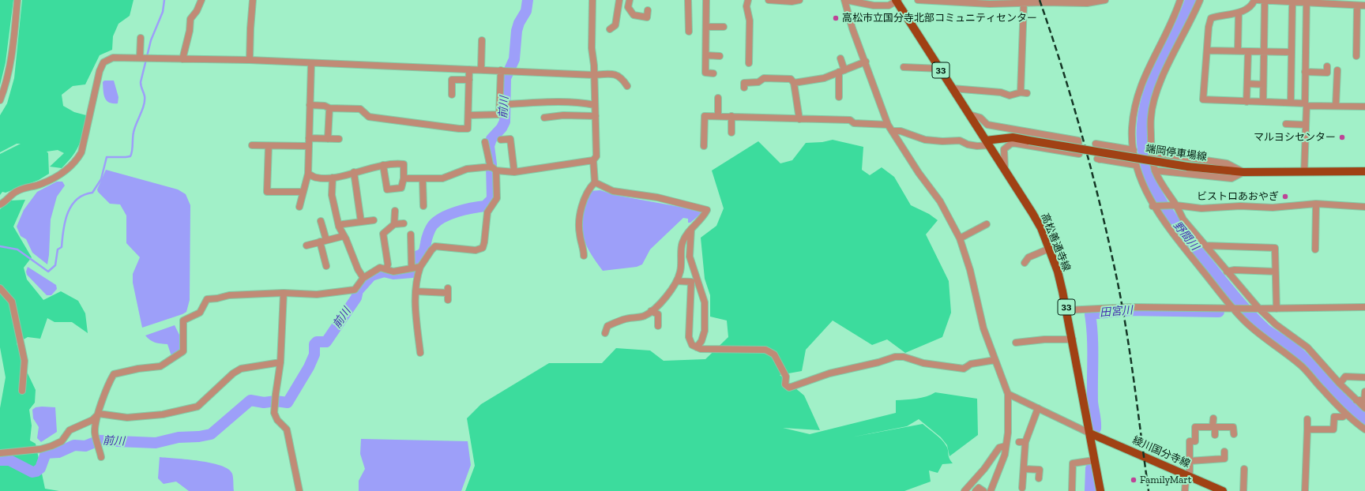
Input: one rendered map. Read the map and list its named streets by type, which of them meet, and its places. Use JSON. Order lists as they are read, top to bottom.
{
  "streets": {
    "main road": [
      "33",
      "端岡停車場線",
      "高松善通寺線",
      "綾川国分寺線"
    ]
  },
  "crossings": [
    ["端岡停車場線", "高松善通寺線"],
    ["高松善通寺線", "綾川国分寺線"]
  ],
  "water": ["前川", "野間川", "田宮川"],
  "places": [
    "高松市立国分寺北部コミュニティセンター",
    "マルヨシセンター",
    "ビストロあおやぎ",
    "FamilyMart"
  ]
}
